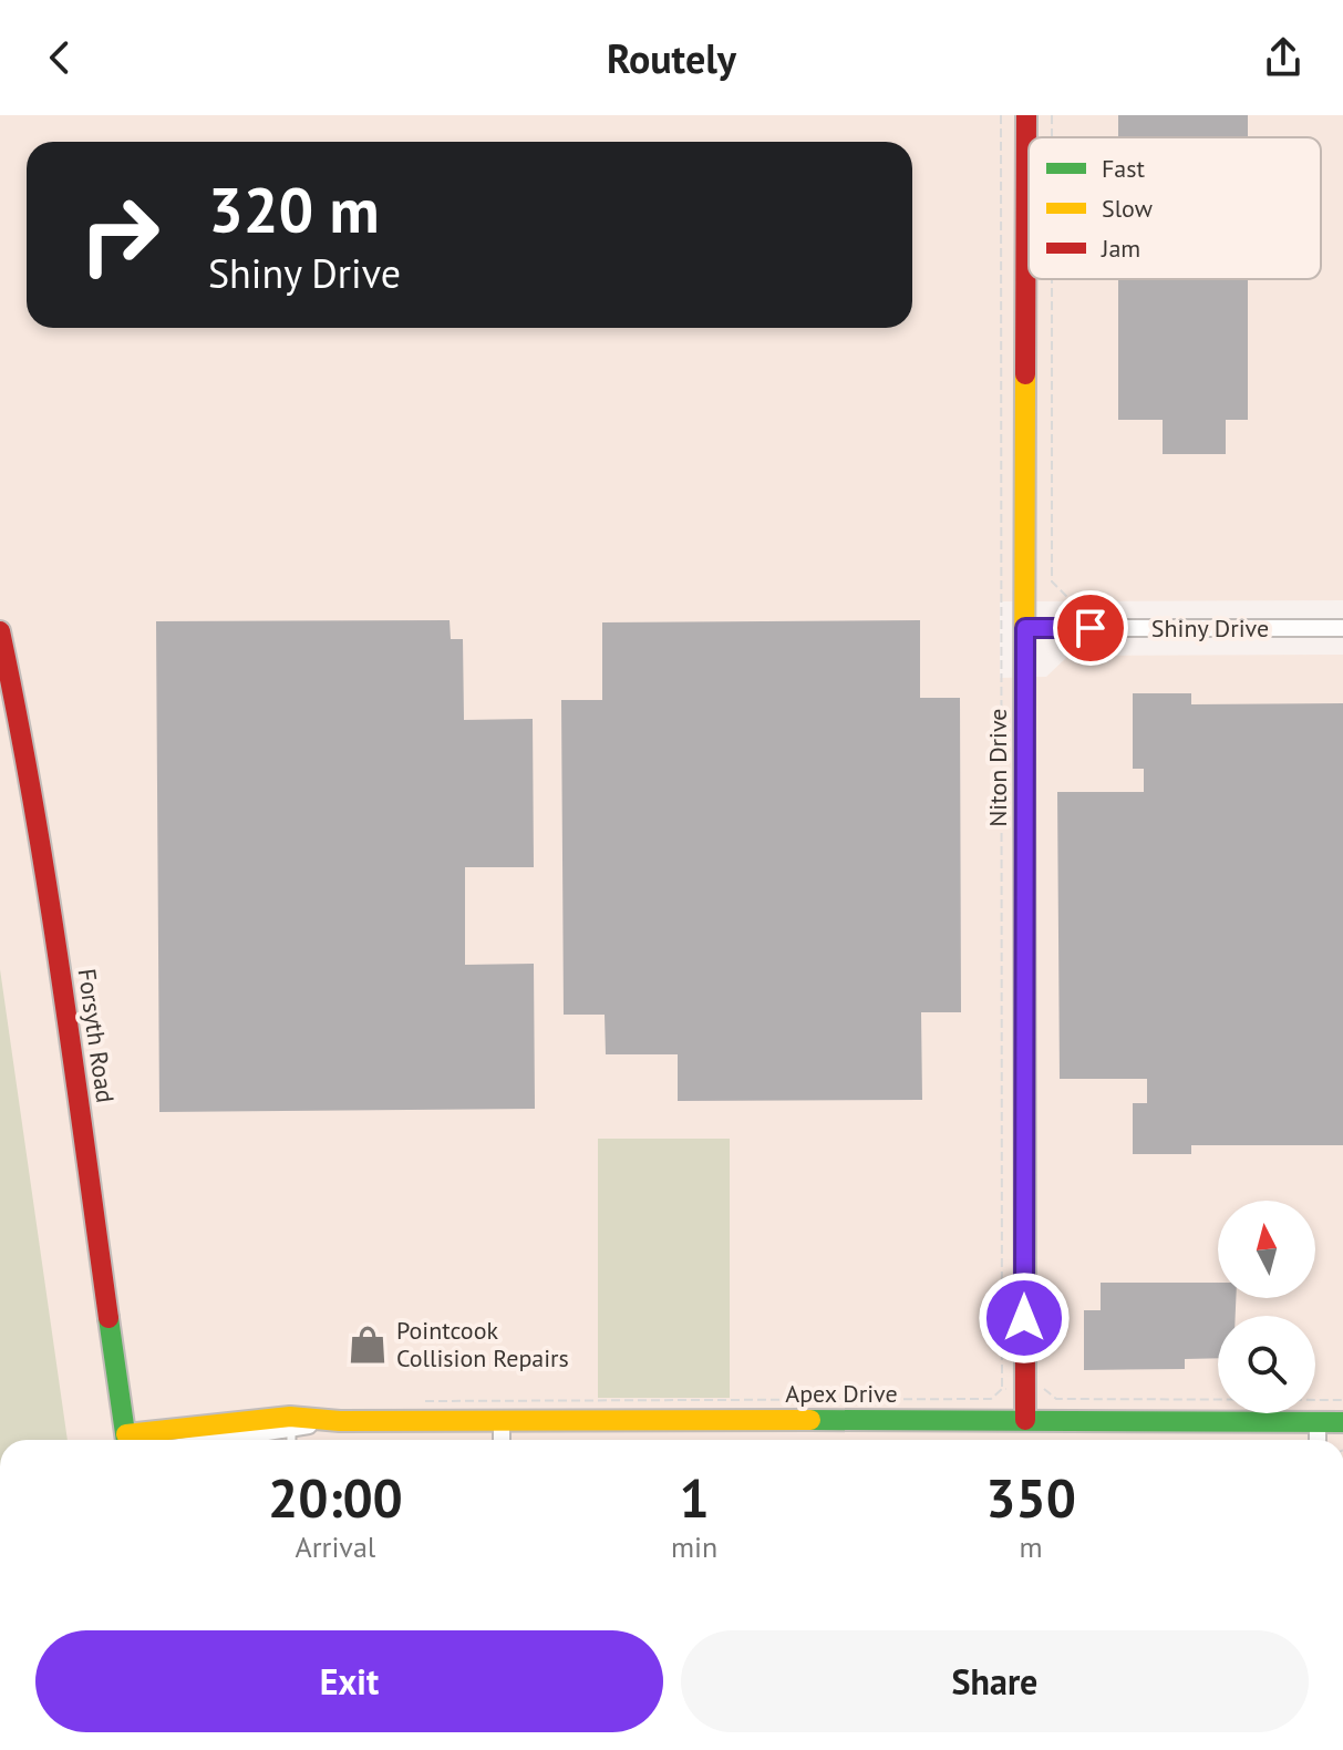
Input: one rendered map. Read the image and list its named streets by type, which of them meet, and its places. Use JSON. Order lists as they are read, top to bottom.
{
  "streets": {
    "street": [
      "Shiny Drive",
      "Niton Drive",
      "Forsyth Road",
      "Apex Drive"
    ]
  },
  "crossings": [
    ["Shiny Drive", "Niton Drive"],
    ["Niton Drive", "Apex Drive"]
  ],
  "places": {
    "shop": ["Pointcook Collision Repairs"]
  },
  "legend": ["Fast", "Slow", "Jam"],
  "north": "top",
  "page": {
    "header": "Routely",
    "turn": ["320 m", "Shiny Drive"],
    "eta": [
      "20:00",
      "Arrival",
      "1",
      "min",
      "350",
      "m"
    ],
    "buttons": ["Exit", "Share"]
  }
}
